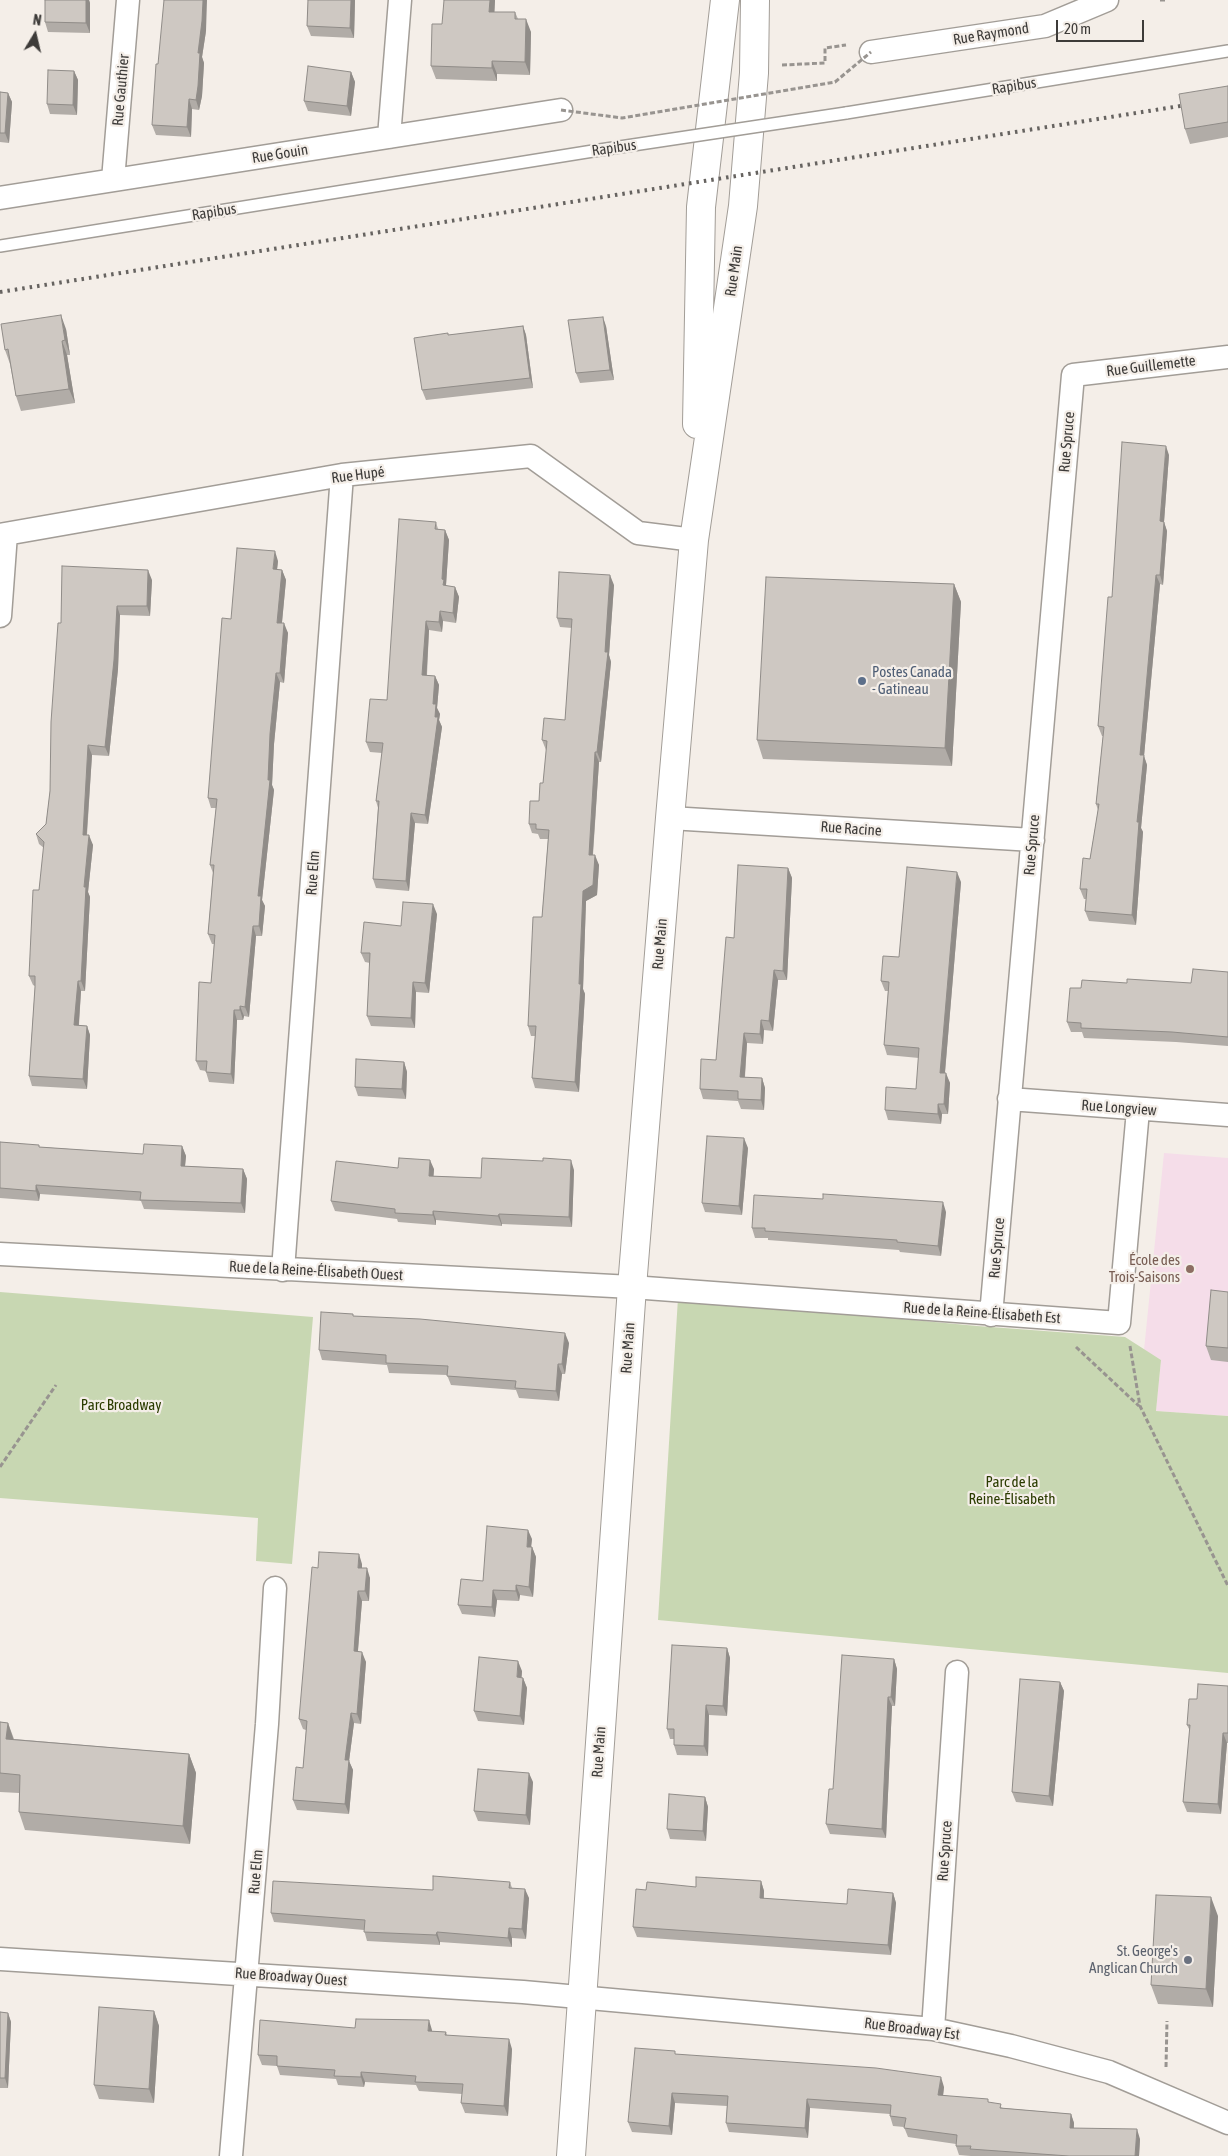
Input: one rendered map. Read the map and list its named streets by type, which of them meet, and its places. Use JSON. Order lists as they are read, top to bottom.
{
  "streets": {
    "street": [
      "Rue Raymond",
      "Rue Gauthier",
      "Rue Gouin",
      "Rue Main",
      "Rue Guillemette",
      "Rue Spruce",
      "Rue Hupé",
      "Rue Racine",
      "Rue Elm",
      "Rue Longview",
      "Rue de la Reine-Élisabeth Ouest",
      "Rue de la Reine-Élisabeth Est",
      "Rue Broadway Ouest",
      "Rue Broadway Est"
    ],
    "lane": ["Rapibus"]
  },
  "crossings": [
    ["Rue Gauthier", "Rue Gouin"],
    ["Rue Main", "Rue Hupé"],
    ["Rue Main", "Rue Racine"],
    ["Rue Main", "Rue de la Reine-Élisabeth Ouest"],
    ["Rue Main", "Rue de la Reine-Élisabeth Est"],
    ["Rue Main", "Rue Broadway Ouest"],
    ["Rue Main", "Rue Broadway Est"],
    ["Rue Guillemette", "Rue Spruce"],
    ["Rue Spruce", "Rue Racine"],
    ["Rue Spruce", "Rue Longview"],
    ["Rue Spruce", "Rue de la Reine-Élisabeth Est"],
    ["Rue Spruce", "Rue Broadway Est"],
    ["Rue Hupé", "Rue Elm"],
    ["Rue Elm", "Rue de la Reine-Élisabeth Ouest"],
    ["Rue Elm", "Rue Broadway Ouest"],
    ["Rue de la Reine-Élisabeth Ouest", "Rue de la Reine-Élisabeth Est"],
    ["Rue Broadway Ouest", "Rue Broadway Est"]
  ],
  "parks": ["Parc Broadway", "Parc de la Reine-Élisabeth"],
  "places": ["Postes Canada - Gatineau", "École des Trois-Saisons", "St. George's Anglican Church"],
  "scale_bar": "20 m",
  "north": "top"
}
